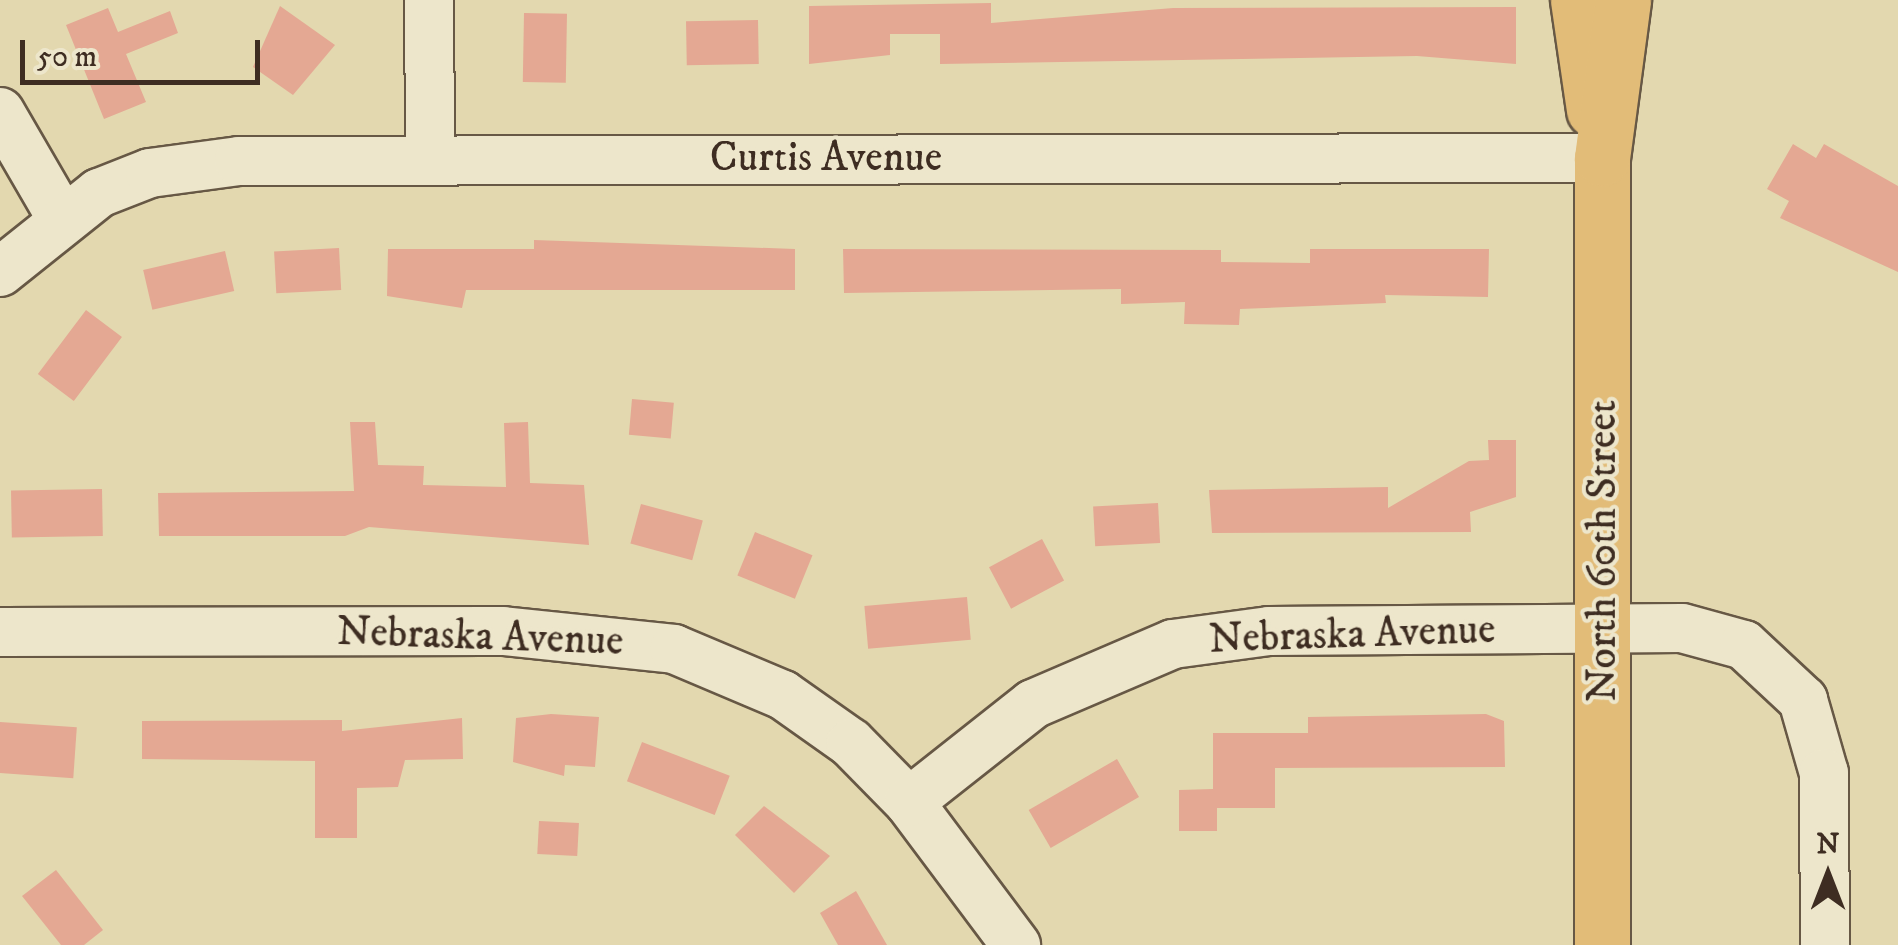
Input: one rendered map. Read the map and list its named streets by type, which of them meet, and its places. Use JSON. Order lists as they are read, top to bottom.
{
  "streets": {
    "main road": ["North 60th Street"],
    "street": ["Curtis Avenue", "Nebraska Avenue"]
  },
  "crossings": [
    ["Curtis Avenue", "North 60th Street"],
    ["North 60th Street", "Nebraska Avenue"]
  ],
  "scale_bar": "50 m",
  "north": "top"
}
